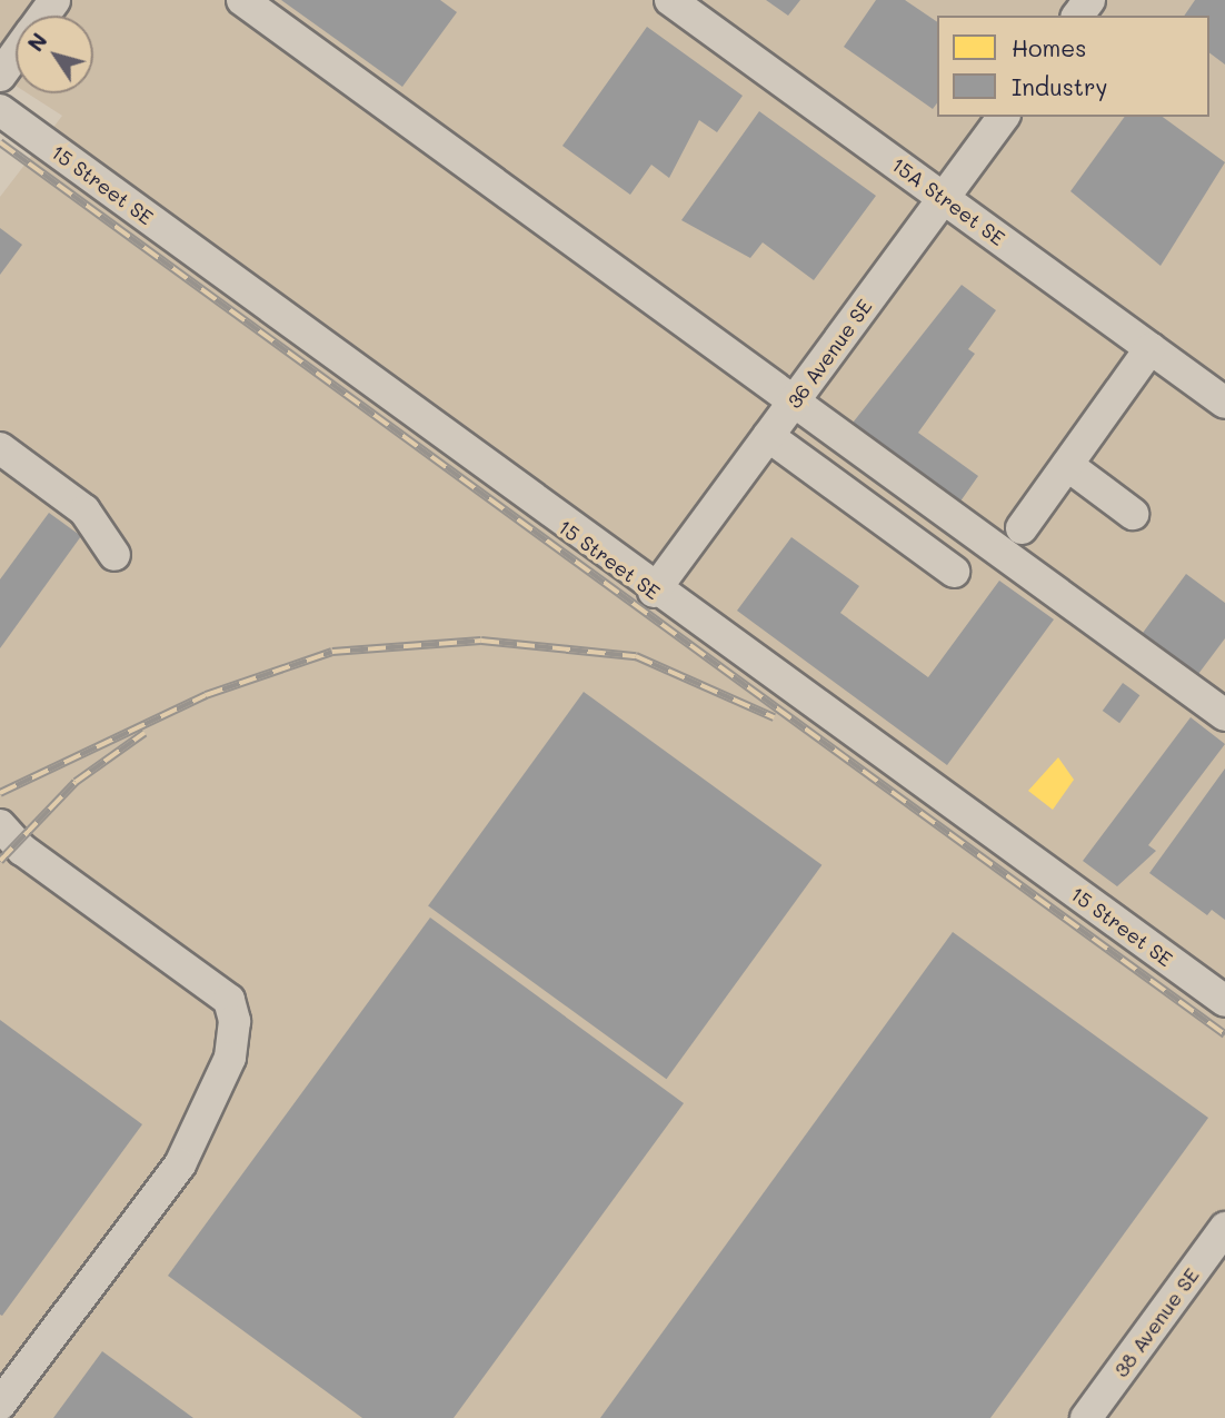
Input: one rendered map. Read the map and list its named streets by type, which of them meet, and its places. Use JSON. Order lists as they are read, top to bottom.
{
  "streets": {
    "street": [
      "15 Street SE",
      "15A Street SE",
      "36 Avenue SE",
      "38 Avenue SE"
    ]
  },
  "crossings": [
    ["15 Street SE", "36 Avenue SE"],
    ["15A Street SE", "36 Avenue SE"]
  ],
  "legend": ["Homes", "Industry"],
  "north": "top left"
}
